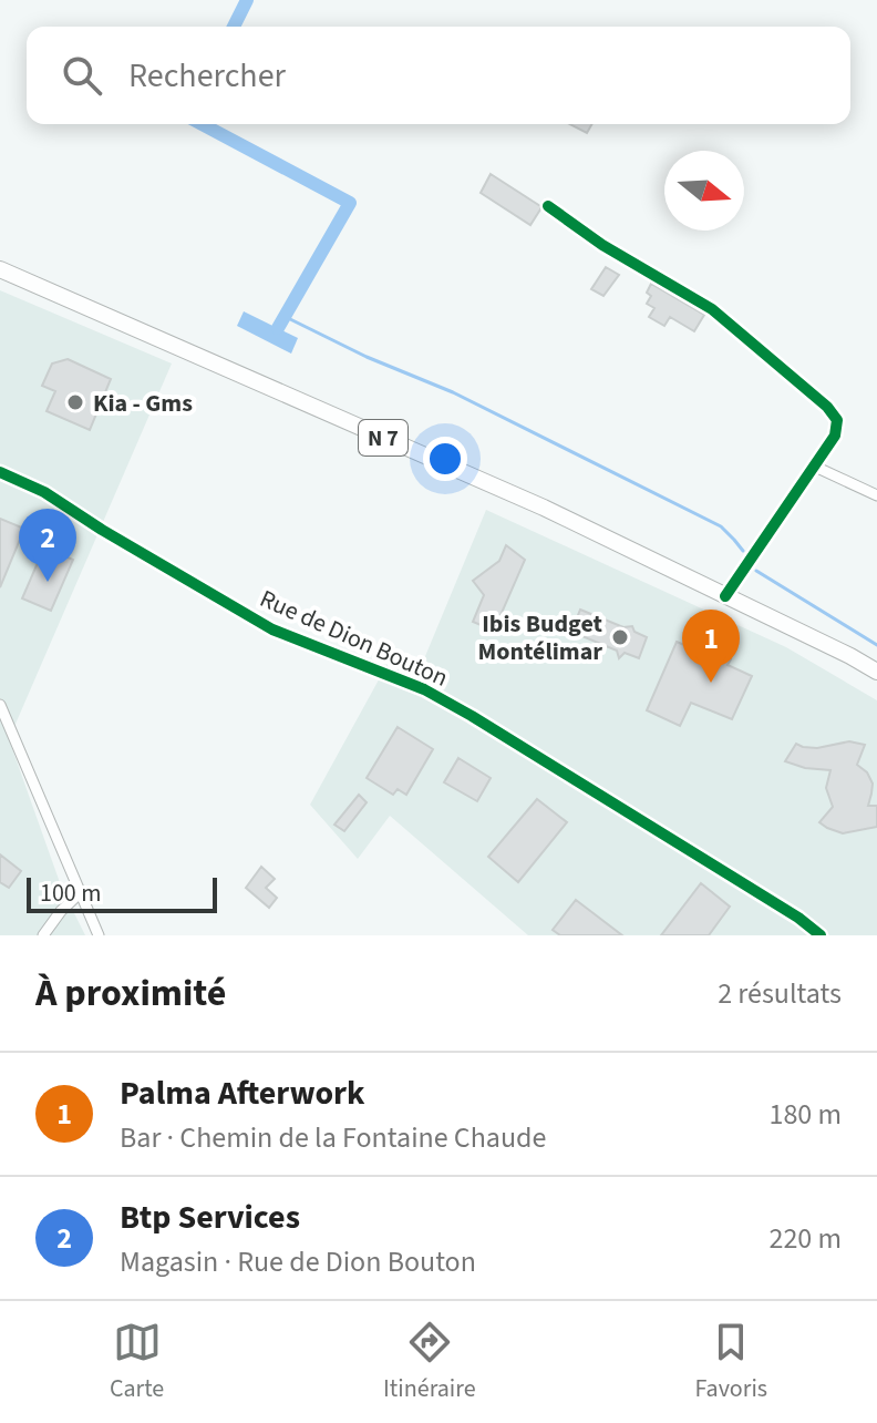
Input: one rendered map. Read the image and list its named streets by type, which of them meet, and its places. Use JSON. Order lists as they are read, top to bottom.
{
  "streets": {
    "main road": ["N 7"],
    "street": ["Rue de Dion Bouton"]
  },
  "places": ["Kia - Gms", "Ibis Budget Montélimar"],
  "scale_bar": "100 m",
  "north": "right",
  "page": {
    "search": "Rechercher",
    "pins": ["2", "1"],
    "scale": "100 m",
    "heading": ["À proximité", "2 résultats"],
    "list": [
      {
        "mark": "1",
        "name": "Palma Afterwork",
        "note": "Bar · Chemin de la Fontaine Chaude",
        "value": "180 m"
      },
      {
        "mark": "2",
        "name": "Btp Services",
        "note": "Magasin · Rue de Dion Bouton",
        "value": "220 m"
      }
    ],
    "nav": ["Carte", "Itinéraire", "Favoris"]
  }
}
